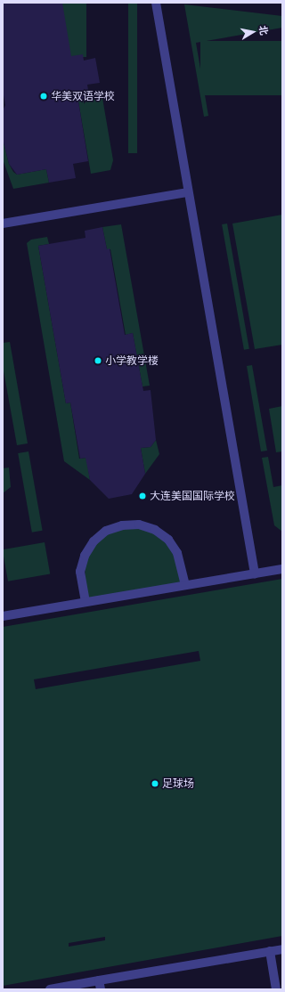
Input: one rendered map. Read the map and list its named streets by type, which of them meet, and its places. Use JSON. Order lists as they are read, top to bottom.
{
  "places": [
    "华美双语学校",
    "小学教学楼",
    "大连美国国际学校",
    "足球场"
  ],
  "north": "right"
}
